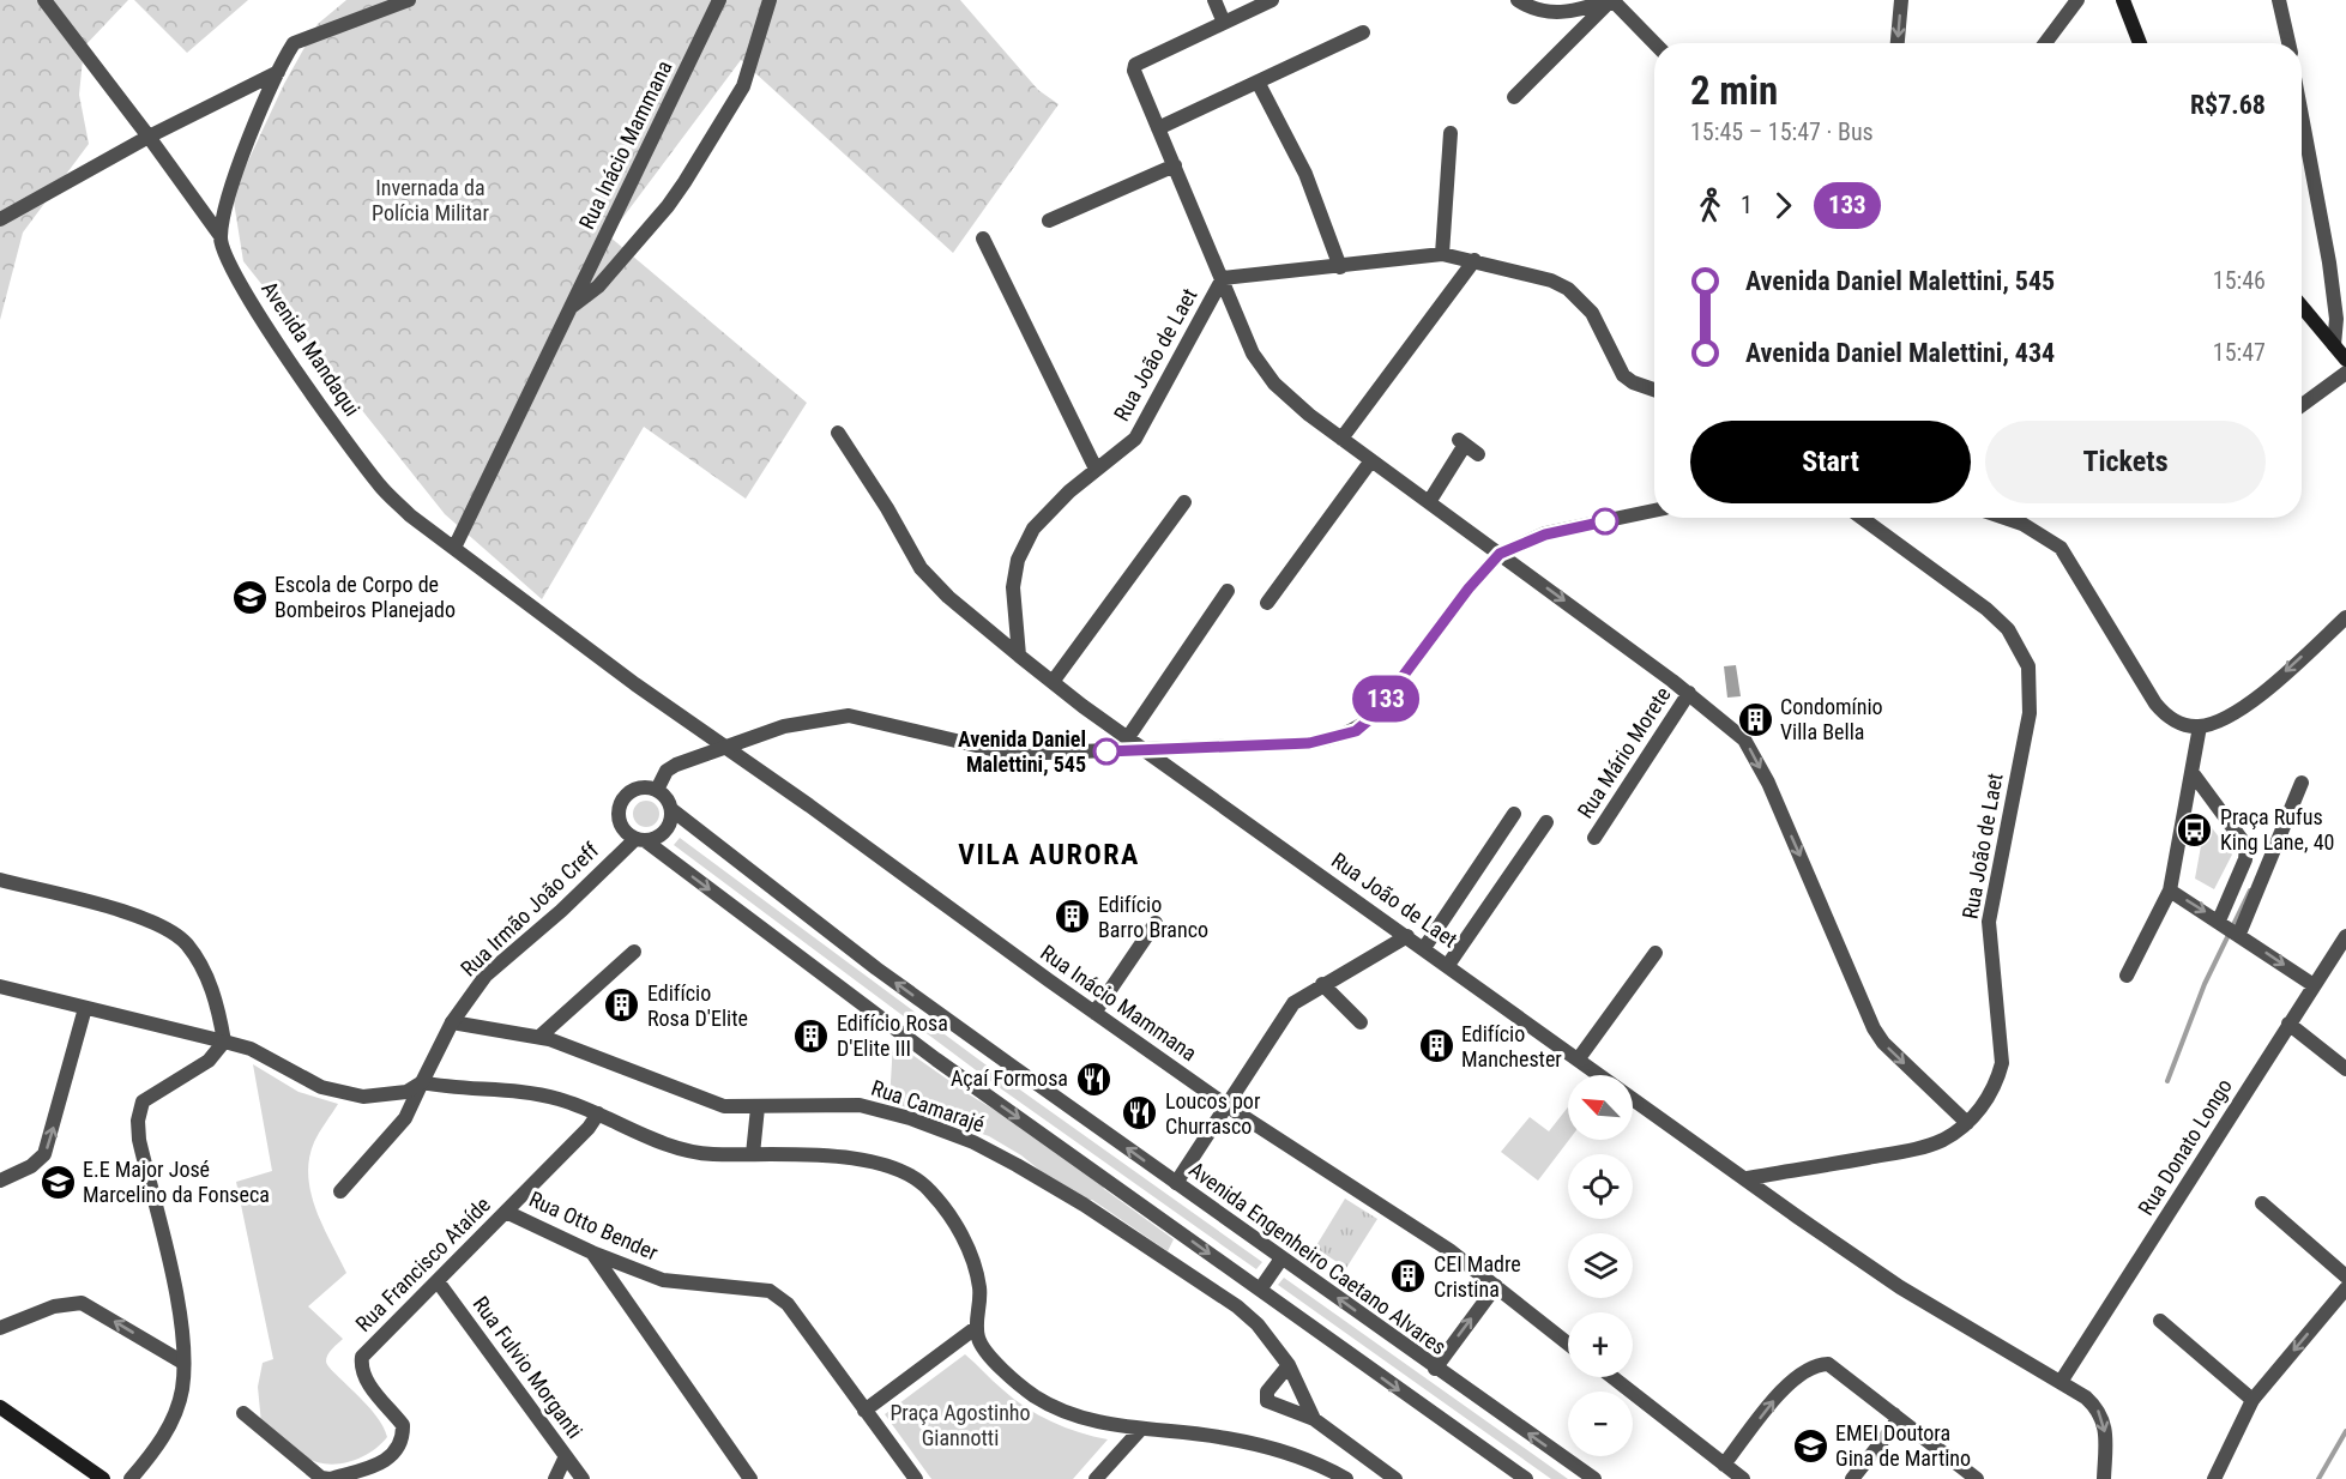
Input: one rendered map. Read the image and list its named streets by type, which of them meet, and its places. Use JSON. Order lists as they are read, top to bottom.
{
  "streets": {
    "street": [
      "Rua Inácio Mammana",
      "Avenida Mandaqui",
      "Rua João de Laet",
      "Rua Mário Morete",
      "Rua Irmão João Creff",
      "Rua Camarajé",
      "Rua Donato Longo",
      "Rua Otto Bender",
      "Avenida Engenheiro Caetano Alvares",
      "Rua Francisco Ataíde",
      "Rua Fulvio Morganti"
    ]
  },
  "crossings": [
    ["Rua Inácio Mammana", "Avenida Mandaqui"],
    ["Rua João de Laet", "Rua Donato Longo"],
    ["Rua Irmão João Creff", "Rua Camarajé"],
    ["Rua Irmão João Creff", "Avenida Engenheiro Caetano Alvares"],
    ["Rua Otto Bender", "Rua Francisco Ataíde"],
    ["Rua Francisco Ataíde", "Rua Fulvio Morganti"]
  ],
  "districts": ["VILA AURORA"],
  "parks": ["Invernada da Polícia Militar", "Praça Agostinho Giannotti"],
  "places": {
    "school or university": ["Escola de Corpo de Bombeiros Planejado", "E.E Major José Marcelino da Fonseca", "EMEI Doutora Gina de Martino"],
    "building": [
      "Condomínio Villa Bella",
      "Edifício Barro Branco",
      "Edifício Rosa D'Elite",
      "Edifício Rosa D'Elite III",
      "Edifício Manchester",
      "CEI Madre Cristina"
    ],
    "other": ["Avenida Daniel Malettini, 545"],
    "bus stop": ["Praça Rufus King Lane, 40"],
    "restaurant": ["Açaí Formosa", "Loucos por Churrasco"]
  },
  "lines": ["bus line 133"],
  "north": "top left",
  "page": {
    "on_map": "133",
    "heading": ["2 min", "15:45 – 15:47 · Bus", "R$7.68"],
    "legs": ["1", "133"],
    "list": [
      {
        "name": "Avenida Daniel Malettini, 545",
        "value": "15:46"
      },
      {
        "name": "Avenida Daniel Malettini, 434",
        "value": "15:47"
      }
    ],
    "buttons": ["Start", "Tickets"],
    "map_buttons": ["+", "−"]
  }
}
